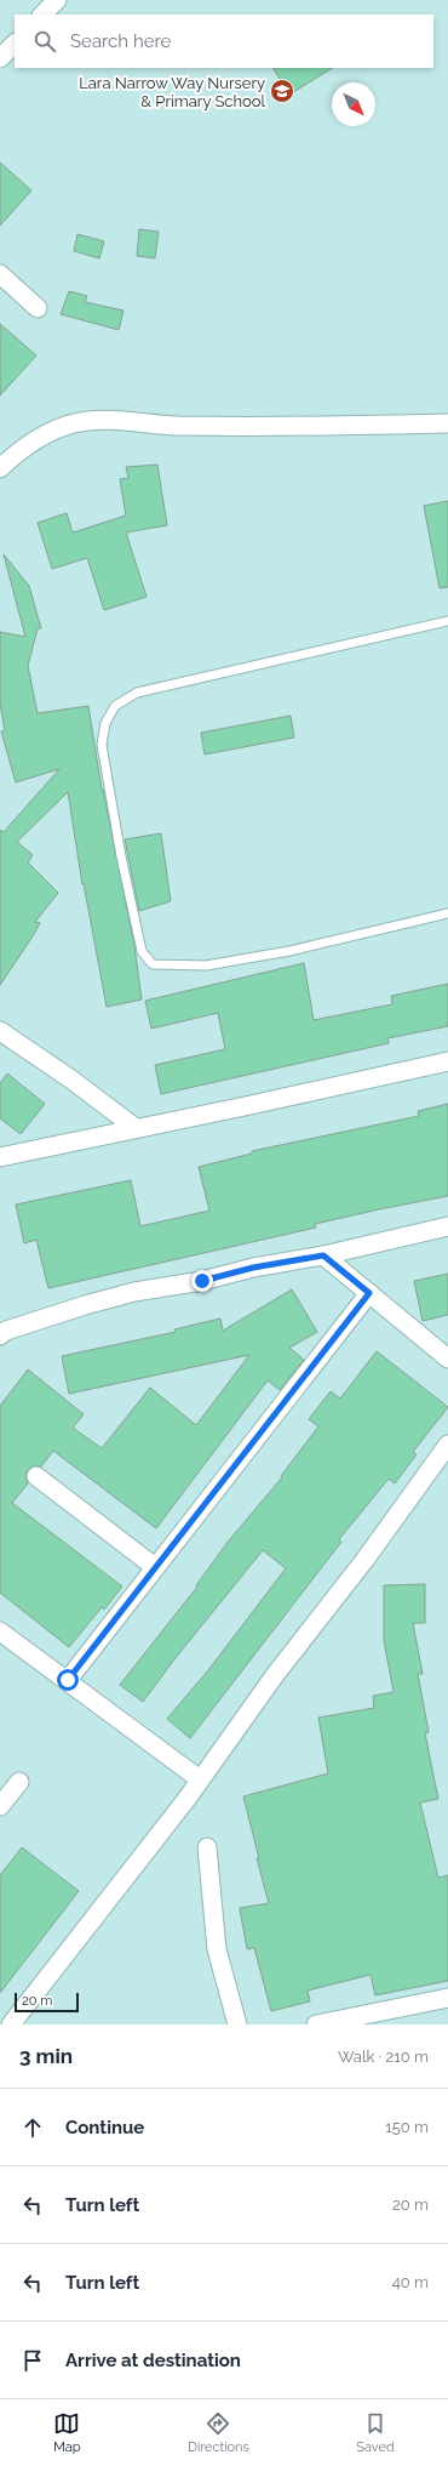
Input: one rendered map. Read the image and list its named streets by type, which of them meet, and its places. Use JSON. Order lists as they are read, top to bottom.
{
  "places": {
    "school or university": ["Lara Narrow Way Nursery & Primary School"]
  },
  "scale_bar": "20 m",
  "north": "bottom right",
  "page": {
    "search": "Search here",
    "scale": "20 m",
    "heading": ["3 min", "Walk · 210 m"],
    "list": [
      ["Continue", "150 m"],
      ["Turn left", "20 m"],
      ["Turn left", "40 m"],
      "Arrive at destination"
    ],
    "nav": ["Map", "Directions", "Saved"]
  }
}
